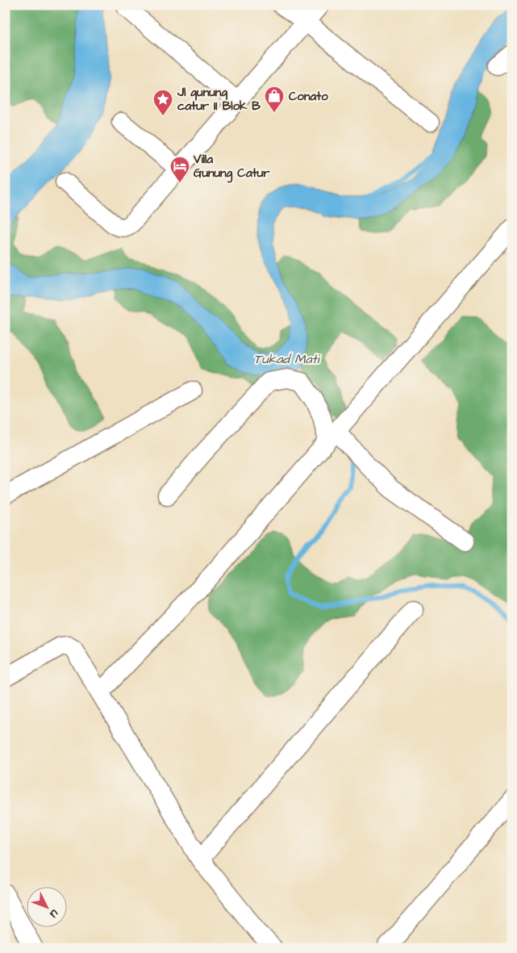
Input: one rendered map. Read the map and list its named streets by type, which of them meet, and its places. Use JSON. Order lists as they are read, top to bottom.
{
  "water": ["Tukad Mati"],
  "places": {
    "shop": ["Conato"],
    "place": ["Jl gunung catur II Blok B"],
    "hotel": ["Villa Gunung Catur"]
  },
  "north": "bottom right"
}
